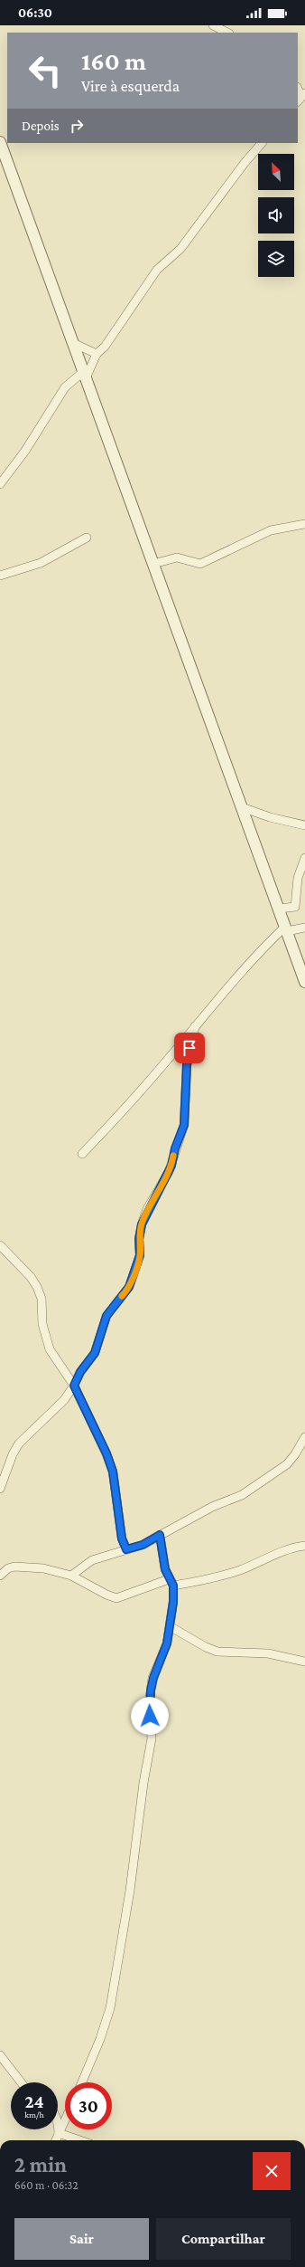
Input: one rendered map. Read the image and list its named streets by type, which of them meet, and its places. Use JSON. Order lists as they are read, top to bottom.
{
  "north": "top left",
  "page": {
    "status": "06:30",
    "turn": ["160 m", "Vire à esquerda"],
    "then": "Depois",
    "speed": "24 km/h",
    "limit": "30",
    "heading": ["2 min", "660 m · 06:32"],
    "buttons": ["Sair", "Compartilhar"]
  }
}
